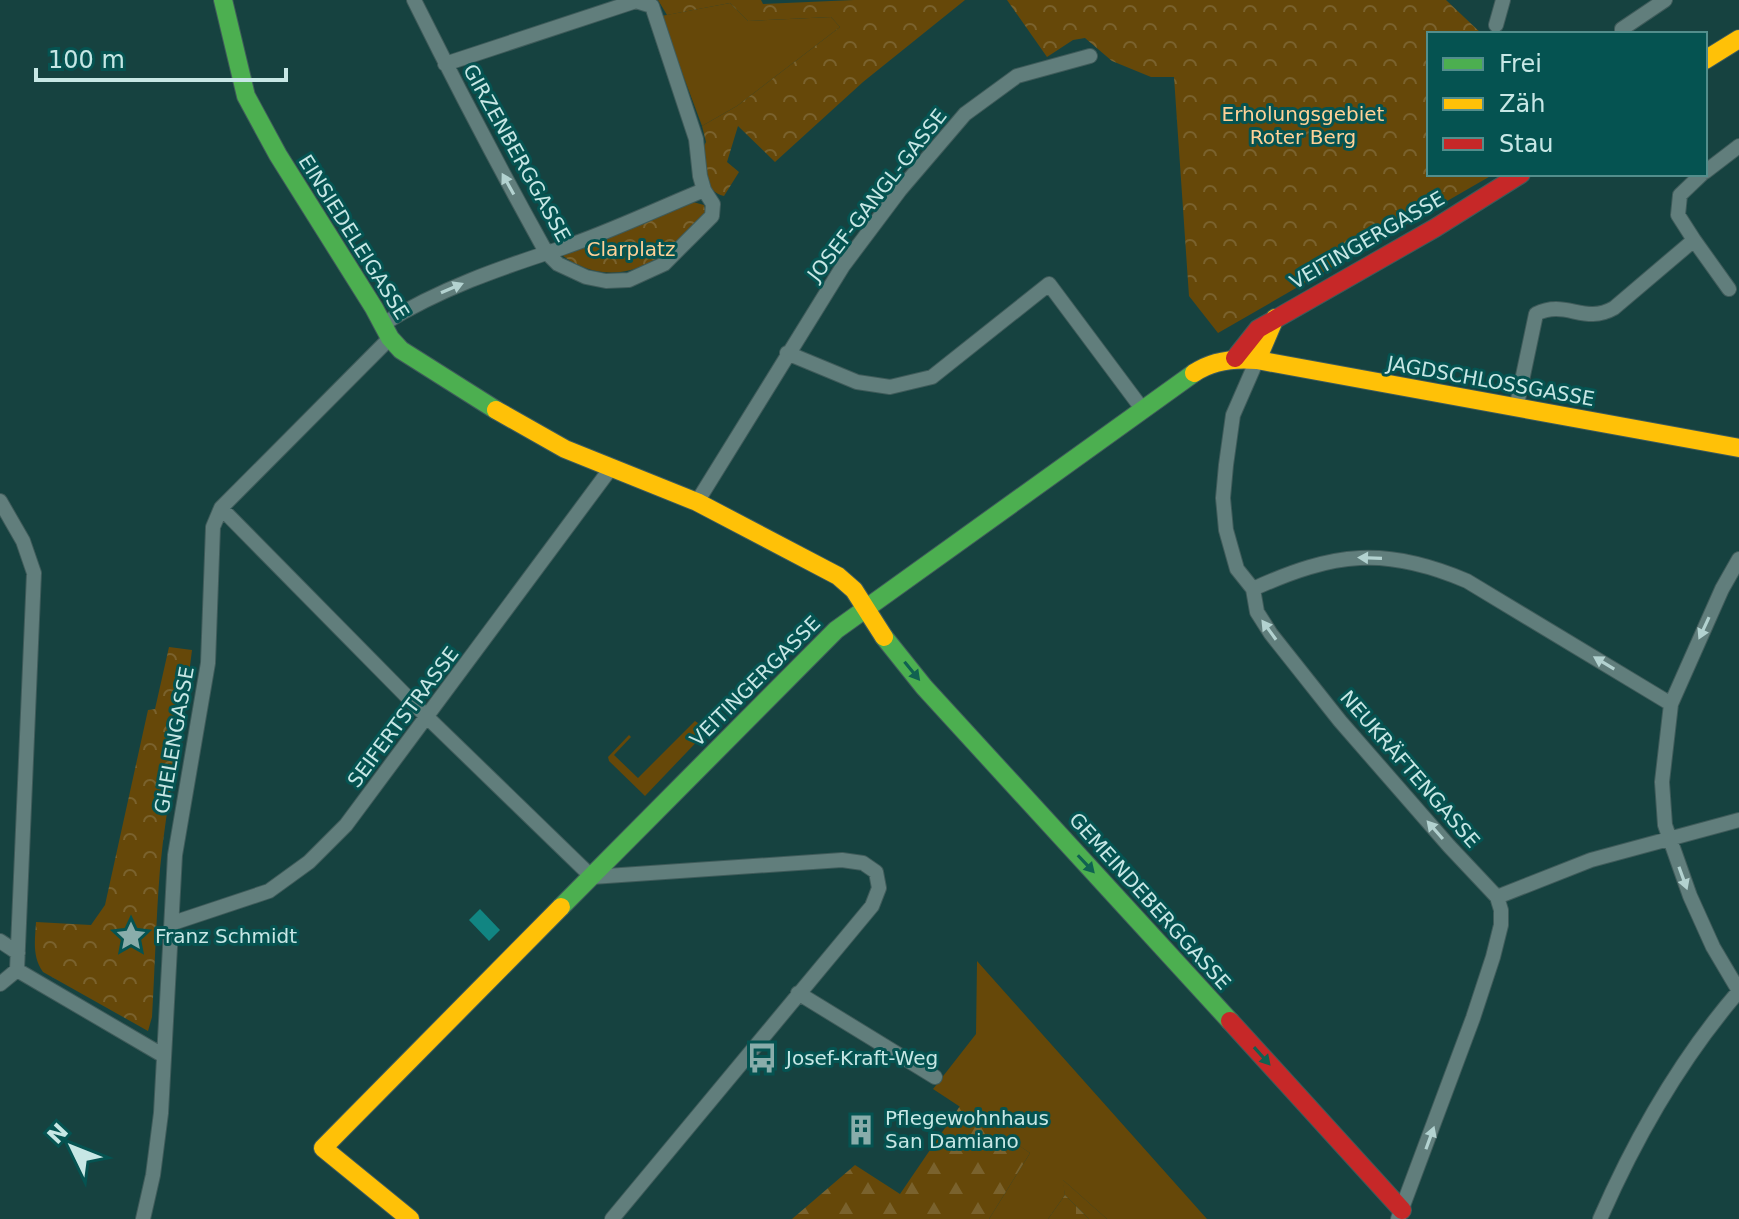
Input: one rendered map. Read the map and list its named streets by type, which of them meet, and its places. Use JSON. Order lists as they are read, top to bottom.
{
  "streets": {
    "street": [
      "GIRZENBERGGASSE",
      "JOSEF-GANGL-GASSE",
      "EINSIEDELEIGASSE",
      "VEITINGERGASSE",
      "JAGDSCHLOSSGASSE",
      "SEIFERTSTRASSE",
      "GHELENGASSE",
      "NEUKRÄFTENGASSE",
      "GEMEINDEBERGGASSE"
    ]
  },
  "crossings": [
    ["JOSEF-GANGL-GASSE", "EINSIEDELEIGASSE"],
    ["EINSIEDELEIGASSE", "VEITINGERGASSE"],
    ["EINSIEDELEIGASSE", "SEIFERTSTRASSE"],
    ["EINSIEDELEIGASSE", "GEMEINDEBERGGASSE"],
    ["VEITINGERGASSE", "JAGDSCHLOSSGASSE"],
    ["VEITINGERGASSE", "GEMEINDEBERGGASSE"],
    ["JAGDSCHLOSSGASSE", "NEUKRÄFTENGASSE"],
    ["SEIFERTSTRASSE", "GHELENGASSE"]
  ],
  "one_way": ["NEUKRÄFTENGASSE", "GEMEINDEBERGGASSE"],
  "parks": ["Erholungsgebiet Roter Berg", "Clarplatz"],
  "places": {
    "place": ["Franz Schmidt"],
    "bus stop": ["Josef-Kraft-Weg"],
    "building": ["Pflegewohnhaus San Damiano"]
  },
  "legend": ["Frei", "Zäh", "Stau"],
  "scale_bar": "100 m",
  "north": "top left"
}
